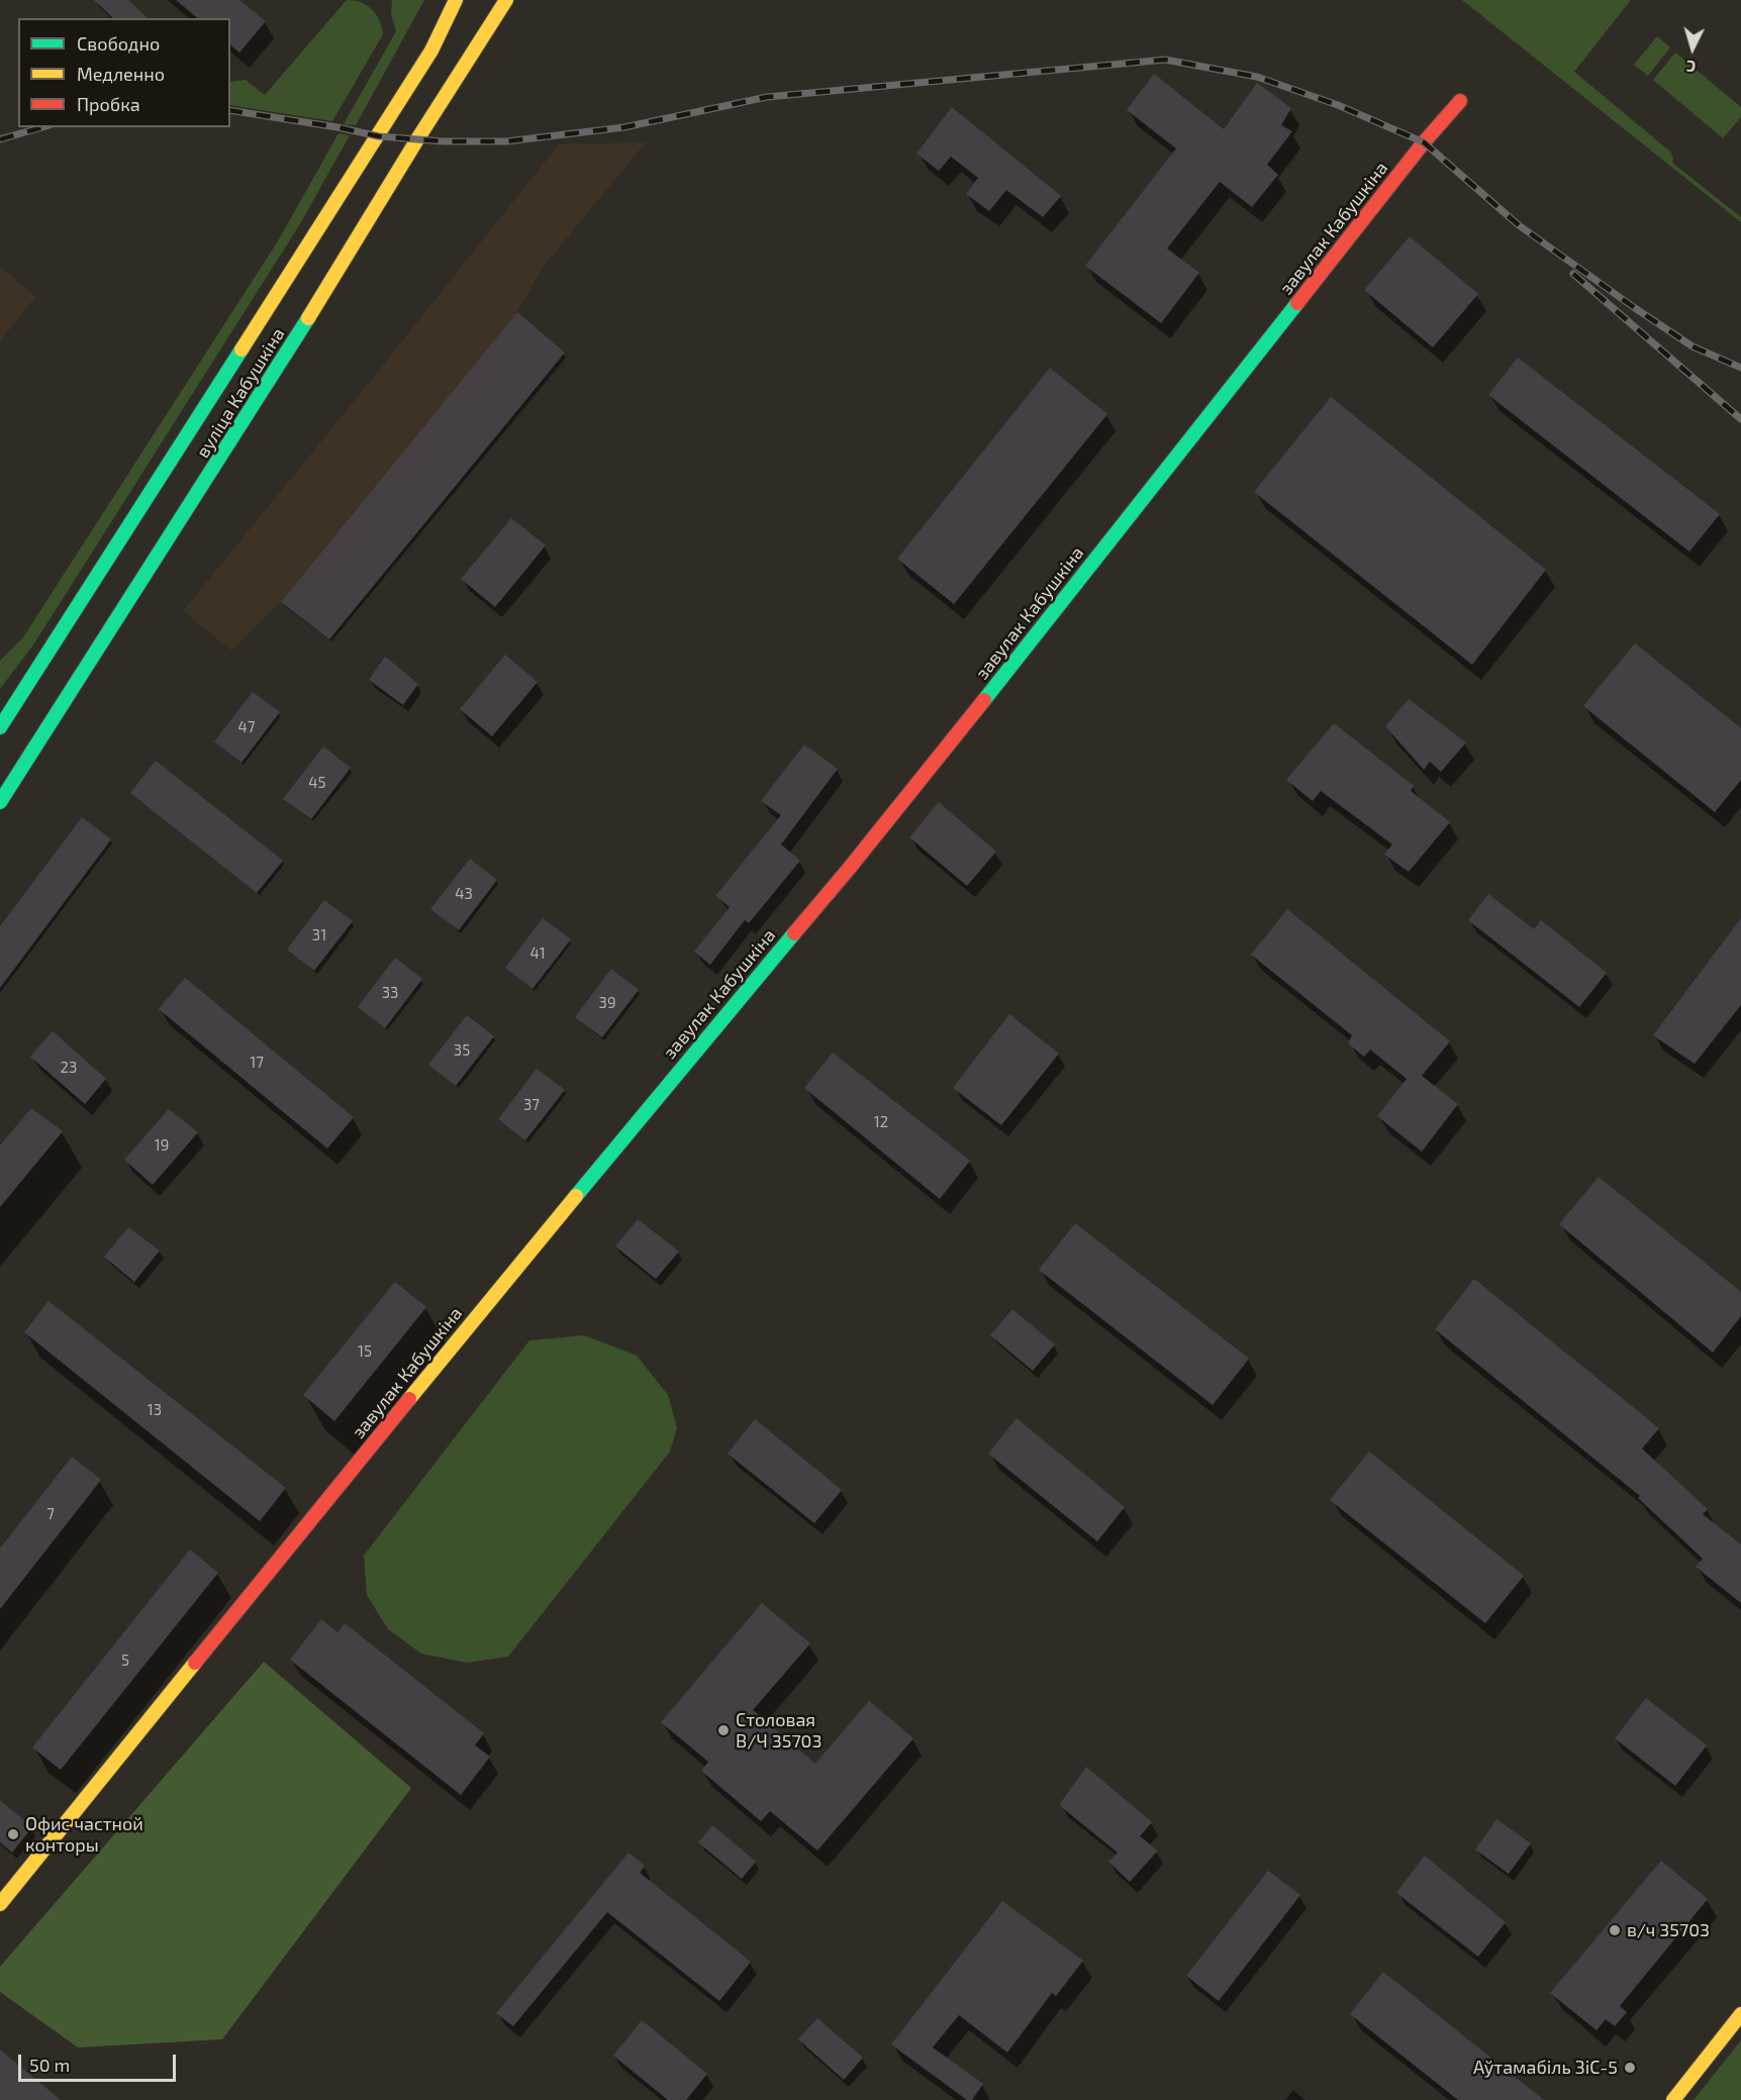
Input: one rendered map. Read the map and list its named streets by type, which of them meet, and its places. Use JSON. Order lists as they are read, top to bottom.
{
  "streets": {
    "street": ["завулак Кабушкіна", "вуліца Кабушкіна"]
  },
  "places": [
    "Столовая В/Ч 35703",
    "Офис частной конторы",
    "в/ч 35703",
    "Аўтамабіль ЗіС-5"
  ],
  "house_numbers": [
    "47",
    "45",
    "43",
    "31",
    "41",
    "33",
    "39",
    "35",
    "17",
    "23",
    "37",
    "12",
    "19",
    "15",
    "13",
    "7",
    "5"
  ],
  "legend": ["Свободно", "Медленно", "Пробка"],
  "scale_bar": "50 m",
  "north": "bottom"
}
